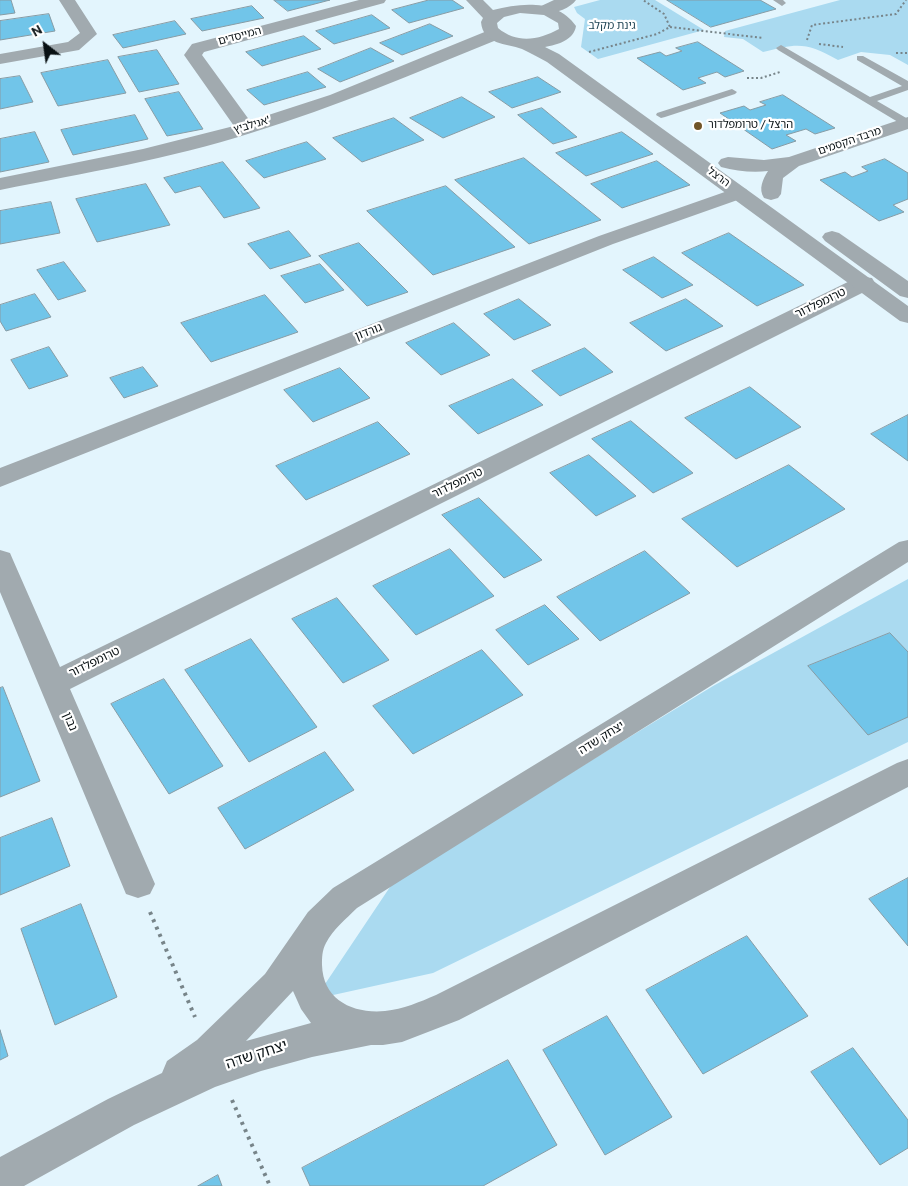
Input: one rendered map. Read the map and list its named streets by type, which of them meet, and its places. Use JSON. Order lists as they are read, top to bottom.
{
  "streets": {
    "street": [
      "המייסדים",
      "אנילביץ'",
      "מרבד הקסמים",
      "הרצל",
      "טרומפלדור",
      "גורדון",
      "נבון",
      "יצחק שדה"
    ]
  },
  "crossings": [
    ["המייסדים", "אנילביץ'"],
    ["מרבד הקסמים", "הרצל"],
    ["הרצל", "טרומפלדור"],
    ["הרצל", "גורדון"],
    ["טרומפלדור", "נבון"]
  ],
  "parks": ["גינת מקלב"],
  "places": ["הרצל / טרומפלדור"],
  "north": "top left"
}
